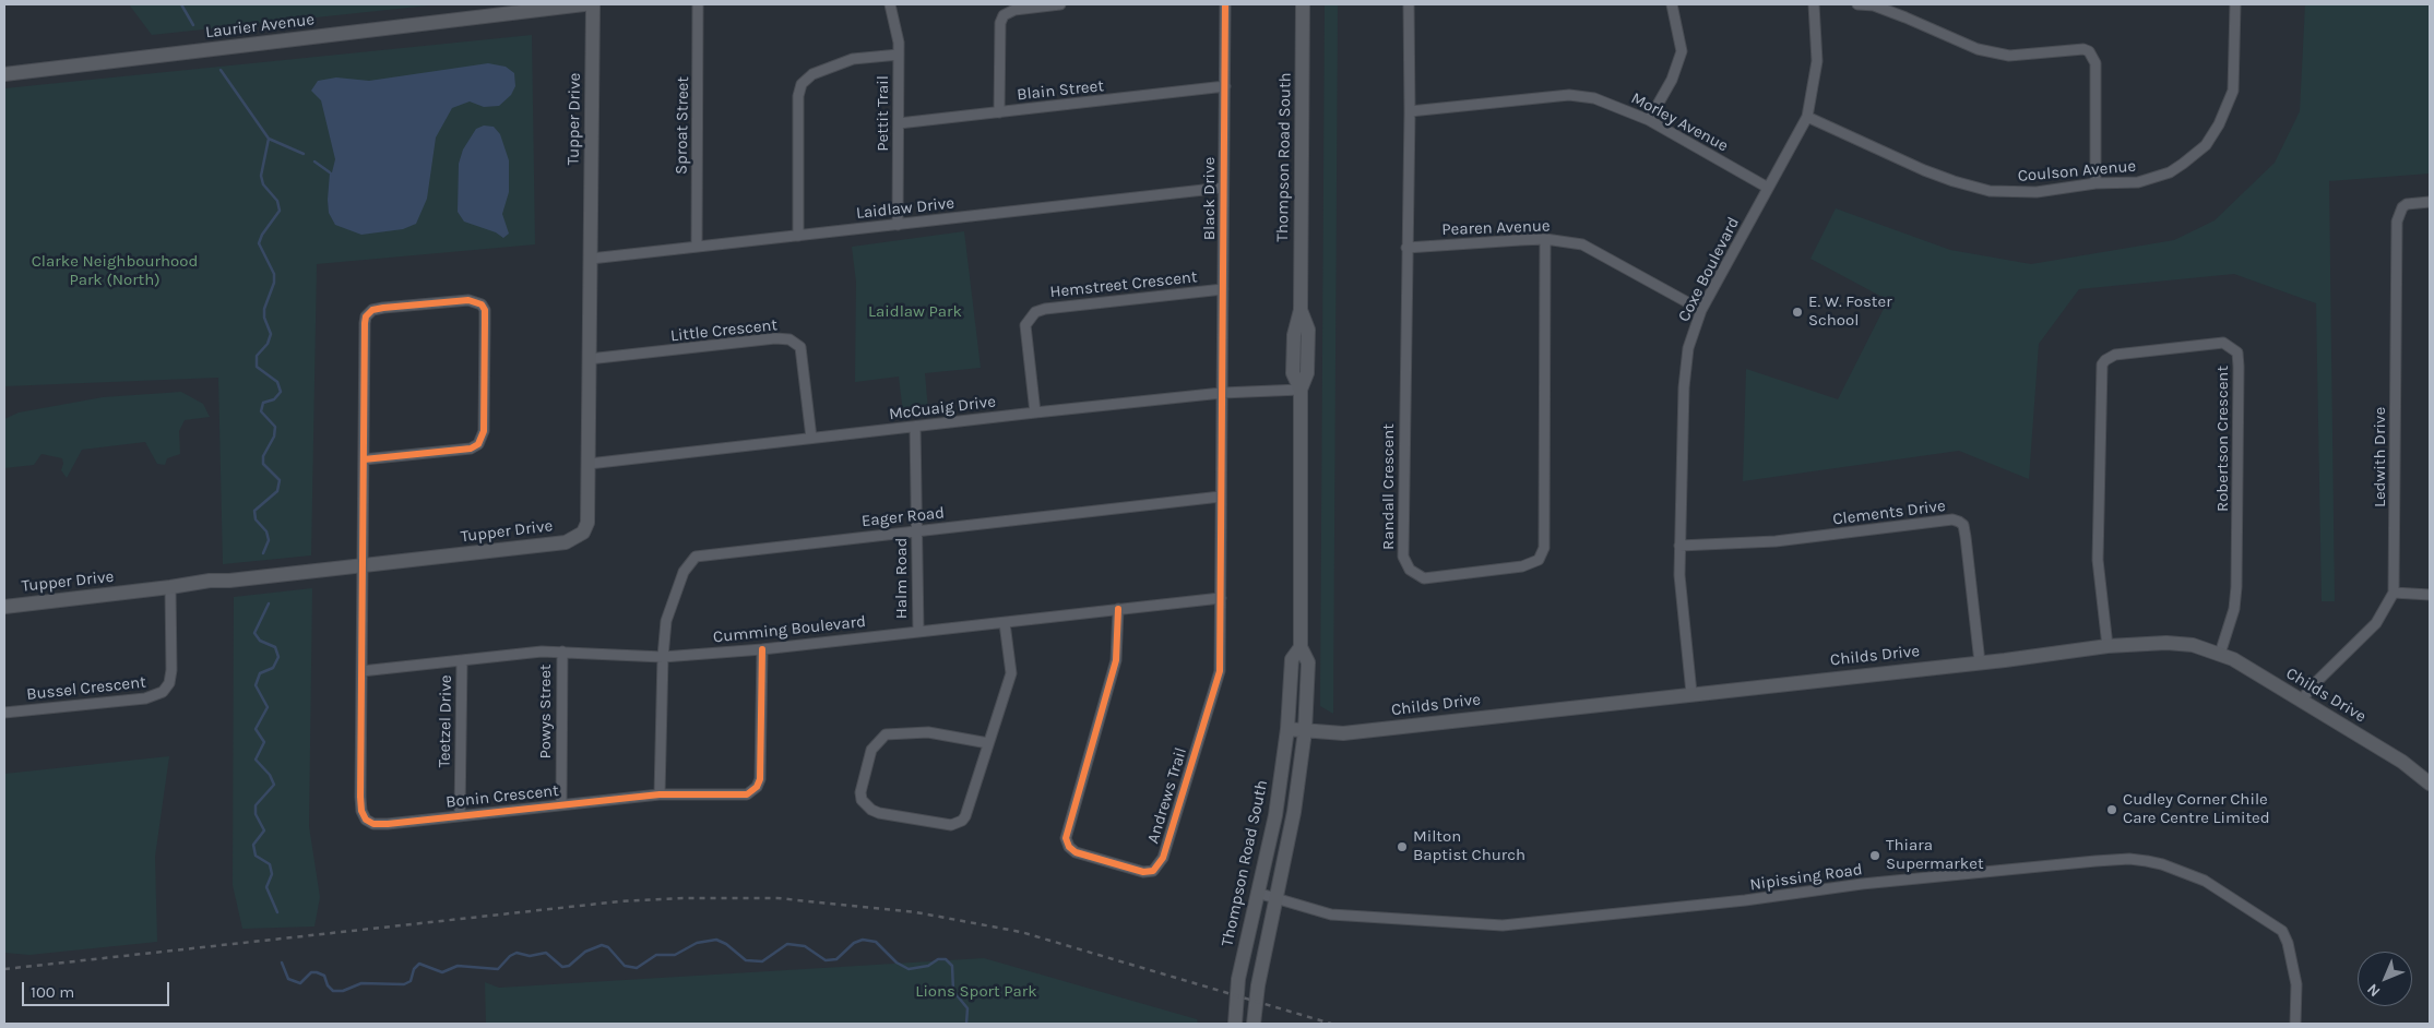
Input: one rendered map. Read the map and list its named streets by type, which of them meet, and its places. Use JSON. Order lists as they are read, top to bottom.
{
  "streets": {
    "street": [
      "Laurier Avenue",
      "Blain Street",
      "Pettit Trail",
      "Tupper Drive",
      "Morley Avenue",
      "Sproat Street",
      "Thompson Road South",
      "Coulson Avenue",
      "Black Drive",
      "Laidlaw Drive",
      "Pearen Avenue",
      "Coxe Boulevard",
      "Hemstreet Crescent",
      "Little Crescent",
      "McCuaig Drive",
      "Robertson Crescent",
      "Ledwith Drive",
      "Randall Crescent",
      "Clements Drive",
      "Eager Road",
      "Halm Road",
      "Cumming Boulevard",
      "Childs Drive",
      "Bussel Crescent",
      "Powys Street",
      "Teetzel Drive",
      "Andrews Trail",
      "Bonin Crescent",
      "Nipissing Road"
    ]
  },
  "crossings": [
    ["Blain Street", "Pettit Trail"],
    ["Blain Street", "Black Drive"],
    ["Pettit Trail", "Laidlaw Drive"],
    ["Tupper Drive", "Laidlaw Drive"],
    ["Tupper Drive", "Little Crescent"],
    ["Tupper Drive", "McCuaig Drive"],
    ["Tupper Drive", "Bussel Crescent"],
    ["Tupper Drive", "Bonin Crescent"],
    ["Morley Avenue", "Coxe Boulevard"],
    ["Morley Avenue", "Randall Crescent"],
    ["Sproat Street", "Laidlaw Drive"],
    ["Thompson Road South", "McCuaig Drive"],
    ["Thompson Road South", "Childs Drive"],
    ["Thompson Road South", "Nipissing Road"],
    ["Coulson Avenue", "Coxe Boulevard"],
    ["Black Drive", "Laidlaw Drive"],
    ["Black Drive", "Hemstreet Crescent"],
    ["Black Drive", "McCuaig Drive"],
    ["Black Drive", "Andrews Trail"],
    ["Pearen Avenue", "Coxe Boulevard"],
    ["Pearen Avenue", "Randall Crescent"],
    ["Coxe Boulevard", "Clements Drive"],
    ["Coxe Boulevard", "Childs Drive"],
    ["Hemstreet Crescent", "McCuaig Drive"],
    ["Little Crescent", "McCuaig Drive"],
    ["McCuaig Drive", "Halm Road"],
    ["McCuaig Drive", "Andrews Trail"],
    ["Robertson Crescent", "Childs Drive"],
    ["Ledwith Drive", "Childs Drive"],
    ["Clements Drive", "Childs Drive"],
    ["Eager Road", "Halm Road"],
    ["Eager Road", "Cumming Boulevard"],
    ["Eager Road", "Andrews Trail"],
    ["Eager Road", "Bonin Crescent"],
    ["Halm Road", "Cumming Boulevard"],
    ["Cumming Boulevard", "Powys Street"],
    ["Cumming Boulevard", "Teetzel Drive"],
    ["Cumming Boulevard", "Andrews Trail"],
    ["Cumming Boulevard", "Bonin Crescent"],
    ["Powys Street", "Bonin Crescent"],
    ["Teetzel Drive", "Bonin Crescent"]
  ],
  "parks": ["Clarke Neighbourhood Park (North)", "Laidlaw Park", "Lions Sport Park"],
  "places": [
    "E. W. Foster School",
    "Cudley Corner Chile Care Centre Limited",
    "Milton Baptist Church",
    "Thiara Supermarket"
  ],
  "scale_bar": "100 m",
  "north": "bottom left"
}
